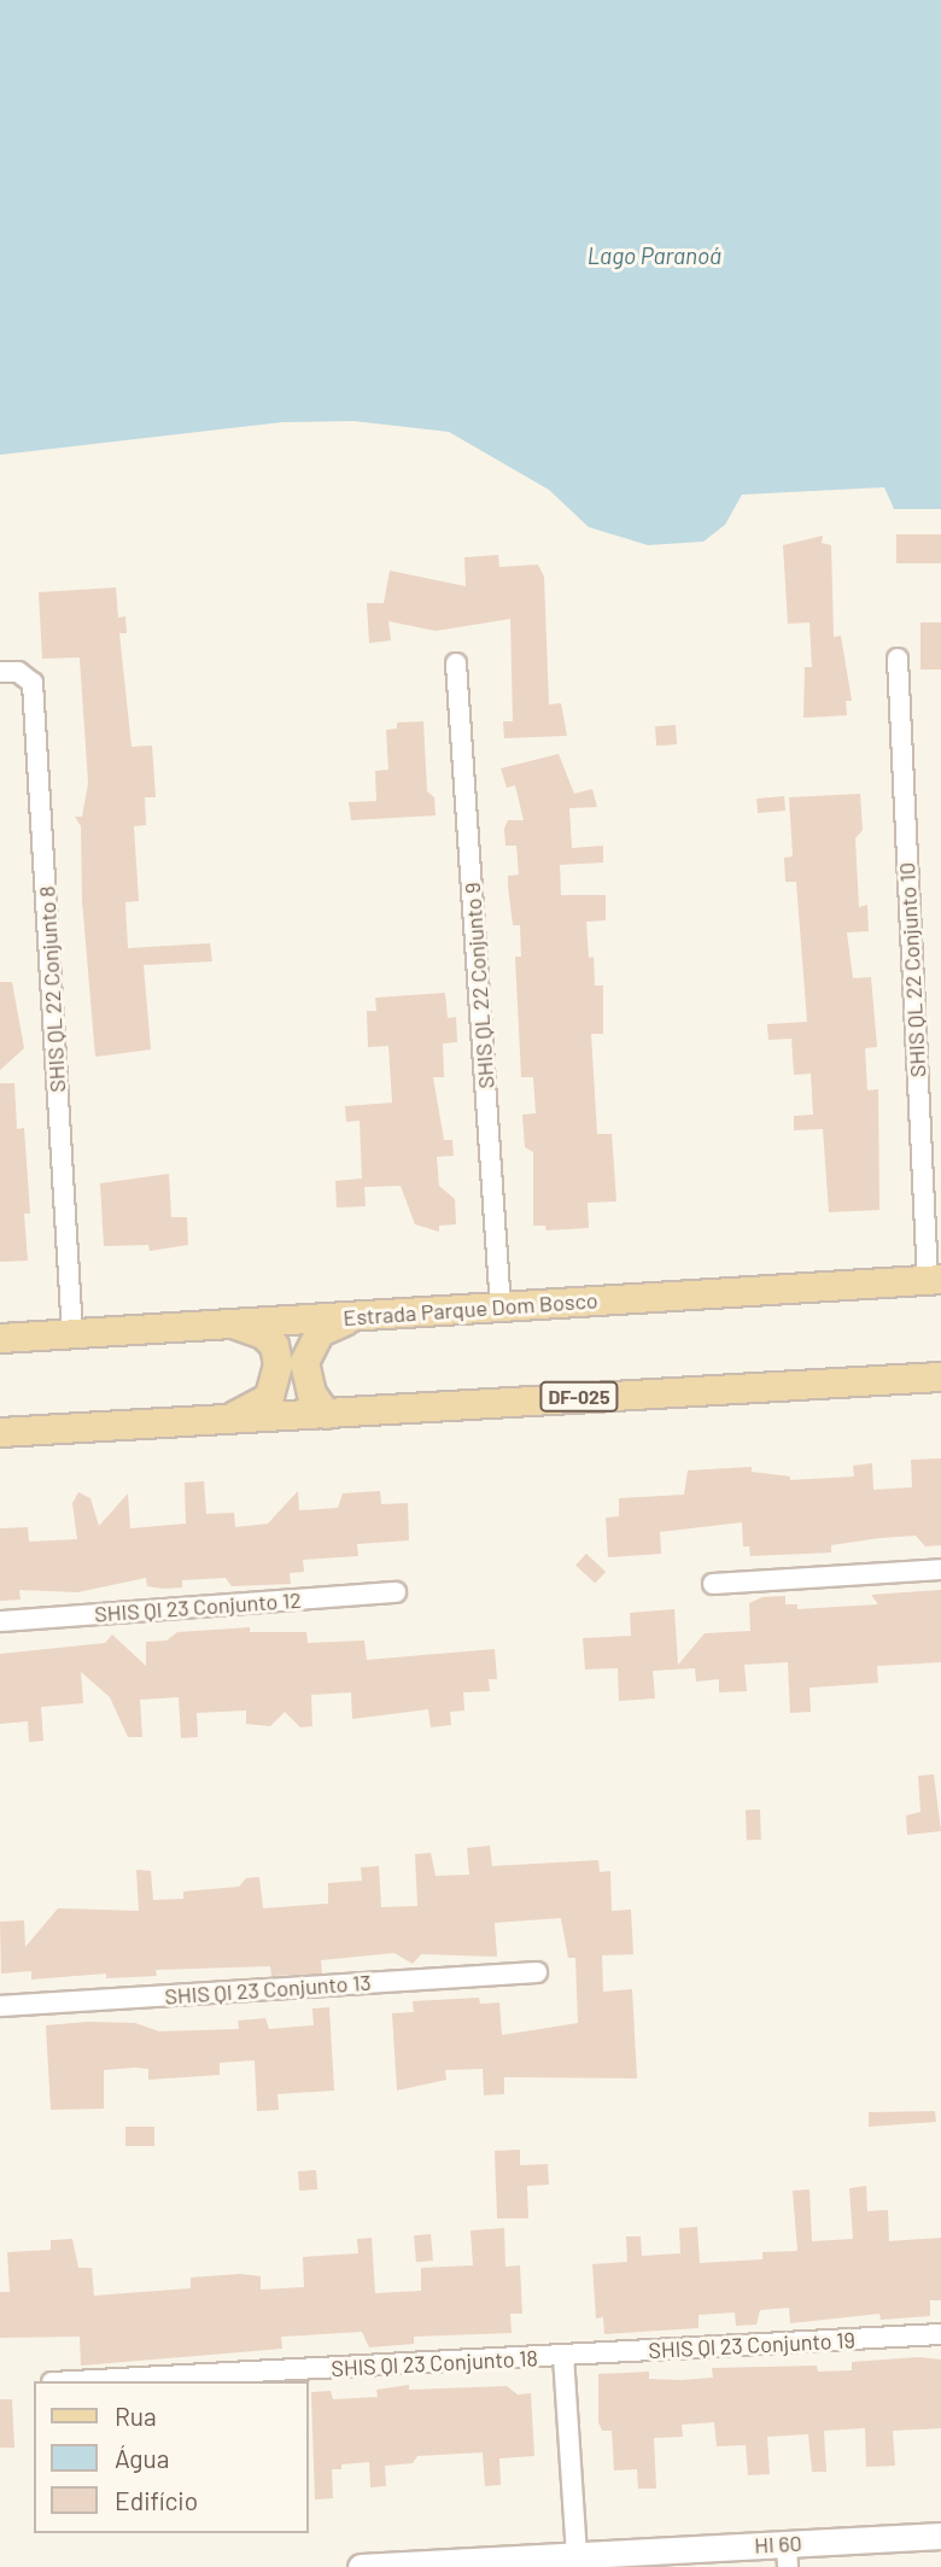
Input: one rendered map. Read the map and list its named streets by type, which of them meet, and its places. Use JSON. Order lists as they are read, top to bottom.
{
  "streets": {
    "main road": ["Estrada Parque Dom Bosco", "DF-025"],
    "street": [
      "SHIS QL 22 Conjunto 10",
      "SHIS QL 22 Conjunto 9",
      "SHIS QL 22 Conjunto 8",
      "SHIS QI 23 Conjunto 12",
      "SHIS QI 23 Conjunto 13",
      "SHIS QI 23 Conjunto 19",
      "SHIS QI 23 Conjunto 18",
      "HI 60"
    ]
  },
  "crossings": [
    ["SHIS QL 22 Conjunto 10", "Estrada Parque Dom Bosco"],
    ["SHIS QL 22 Conjunto 9", "Estrada Parque Dom Bosco"],
    ["SHIS QL 22 Conjunto 8", "Estrada Parque Dom Bosco"],
    ["SHIS QI 23 Conjunto 19", "SHIS QI 23 Conjunto 18"]
  ],
  "water": ["Lago Paranoá"],
  "legend": ["Rua", "Água", "Edifício"]
}
